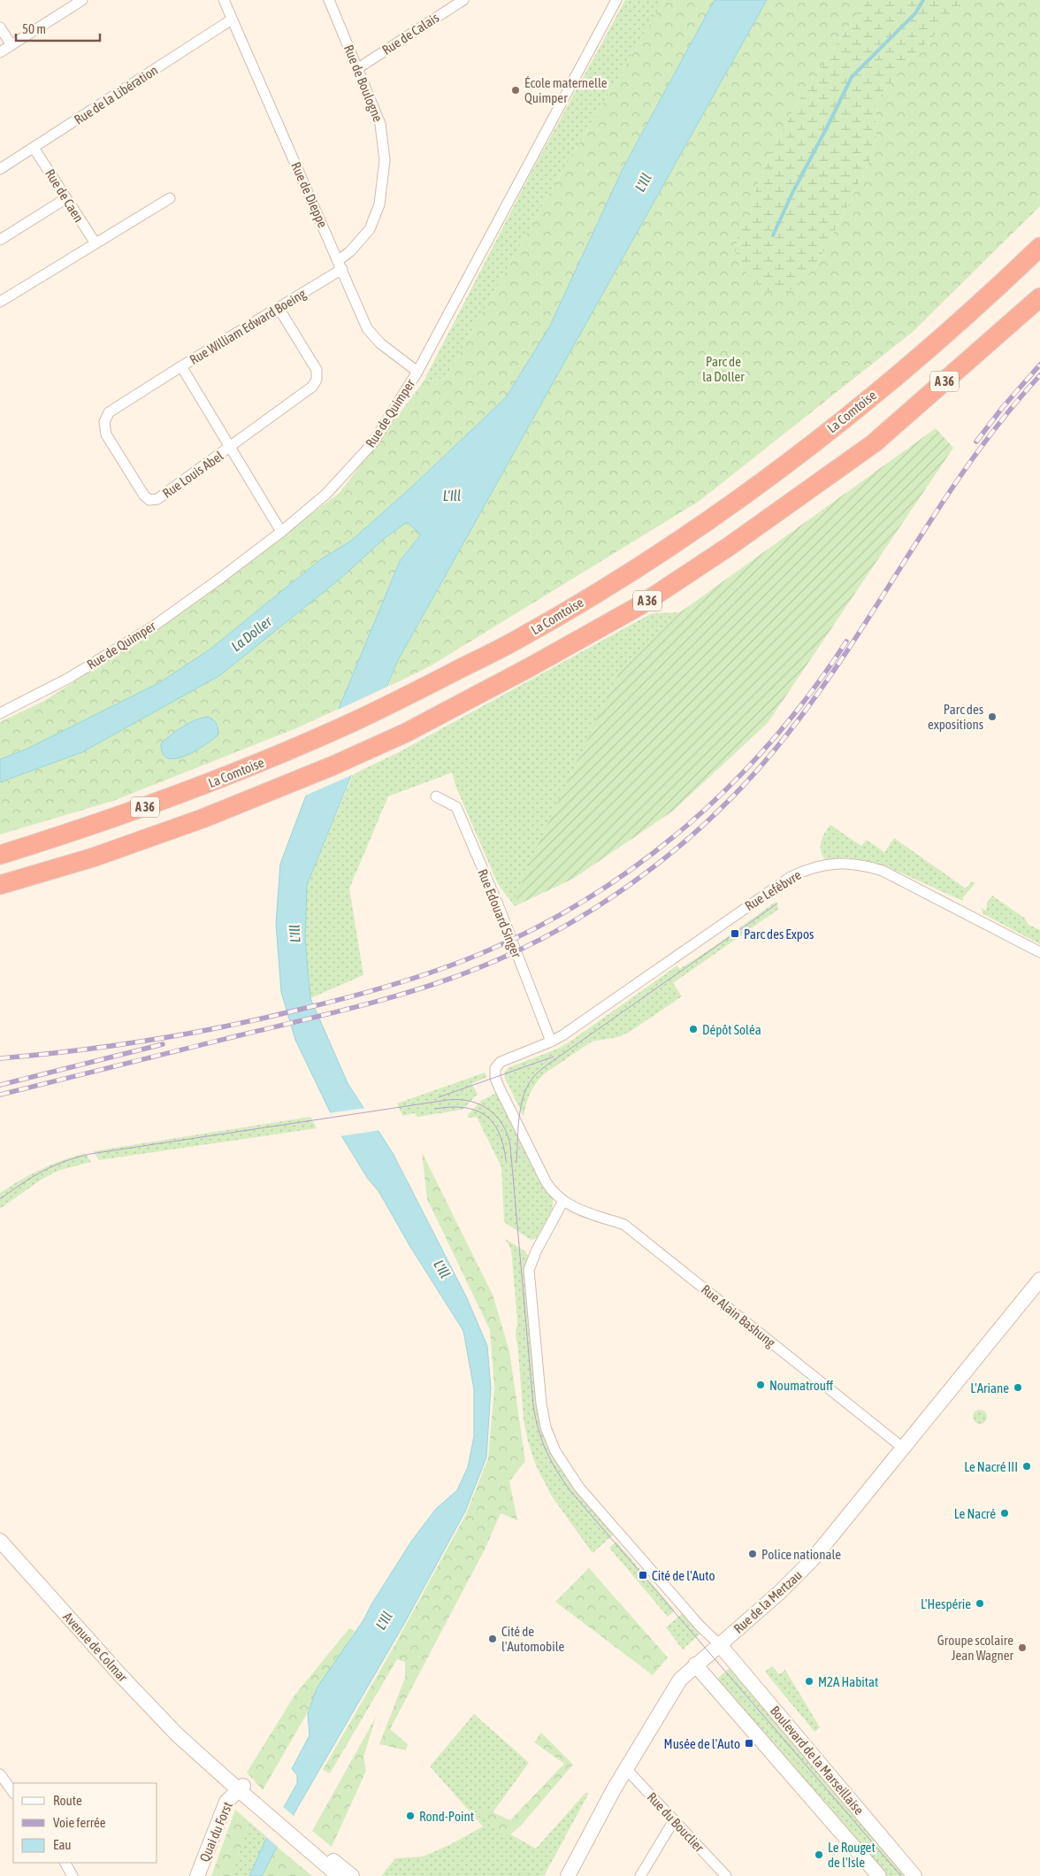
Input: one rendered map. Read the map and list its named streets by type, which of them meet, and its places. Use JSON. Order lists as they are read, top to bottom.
{
  "streets": {
    "highway": ["A 36", "La Comtoise"],
    "main road": [
      "Rue de la Mertzau",
      "Avenue de Colmar",
      "Boulevard de la Marseillaise",
      "Quai du Forst"
    ],
    "street": [
      "Rue de Calais",
      "Rue de Boulogne",
      "Rue de la Libération",
      "Rue de Dieppe",
      "Rue de Caen",
      "Rue William Edward Boeing",
      "Rue de Quimper",
      "Rue Louis Abel",
      "Rue Lefèbvre",
      "Rue Edouard Singer",
      "Rue Alain Bashung",
      "Rue du Bouclier"
    ]
  },
  "crossings": [
    ["Rue de Calais", "Rue de Boulogne"],
    ["Rue de Boulogne", "Rue de Dieppe"],
    ["Rue de Boulogne", "Rue William Edward Boeing"],
    ["Rue de la Libération", "Rue de Dieppe"],
    ["Rue de la Libération", "Rue de Caen"],
    ["Rue de Dieppe", "Rue William Edward Boeing"],
    ["Rue de Dieppe", "Rue de Quimper"],
    ["Rue William Edward Boeing", "Rue de Quimper"],
    ["Rue William Edward Boeing", "Rue Louis Abel"],
    ["Rue Lefèbvre", "Rue Edouard Singer"],
    ["Rue Lefèbvre", "Rue Alain Bashung"],
    ["Rue Alain Bashung", "Rue de la Mertzau"],
    ["Rue de la Mertzau", "Boulevard de la Marseillaise"],
    ["Rue de la Mertzau", "Rue du Bouclier"],
    ["Avenue de Colmar", "Quai du Forst"]
  ],
  "water": ["L'Ill", "La Doller"],
  "parks": ["Parc de la Doller"],
  "places": {
    "other": [
      "École maternelle Quimper",
      "Parc des expositions",
      "Dépôt Soléa",
      "Noumatrouff",
      "L'Ariane",
      "Le Nacré III",
      "Le Nacré",
      "Police nationale",
      "L'Hespérie",
      "Cité de l'Automobile",
      "Groupe scolaire Jean Wagner",
      "M2A Habitat",
      "Rond-Point",
      "Le Rouget de l'Isle"
    ],
    "transit": ["Parc des Expos", "Cité de l'Auto", "Musée de l'Auto"]
  },
  "legend": ["Route", "Voie ferrée", "Eau"],
  "scale_bar": "50 m"
}
